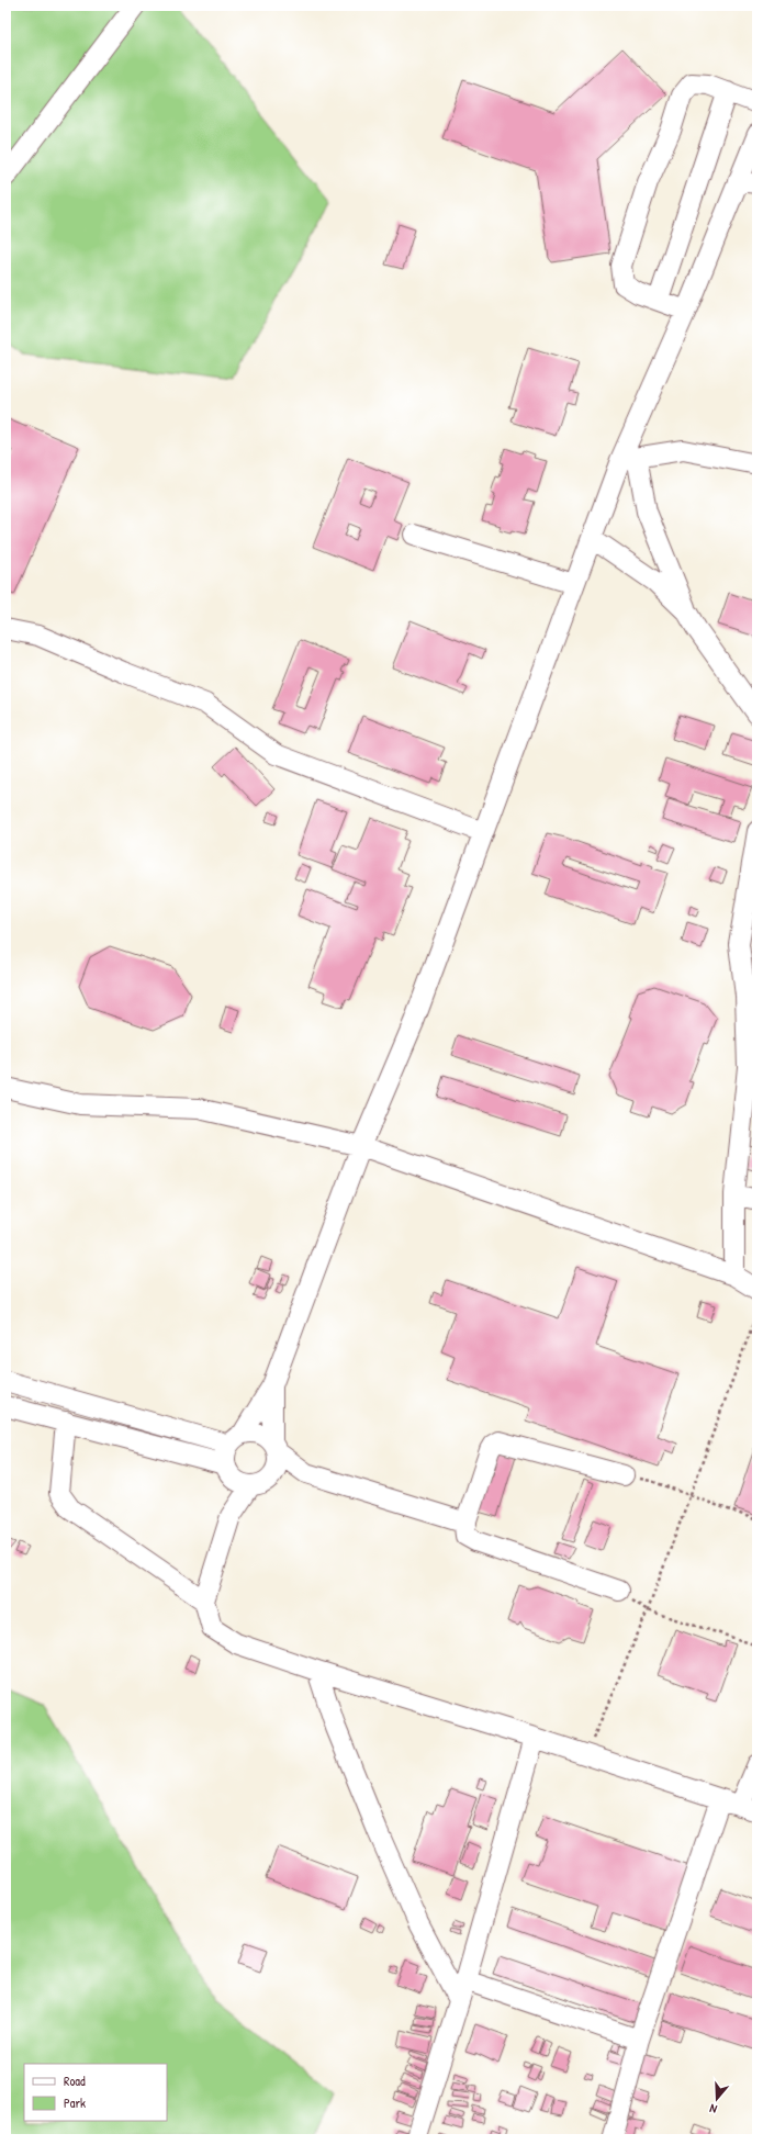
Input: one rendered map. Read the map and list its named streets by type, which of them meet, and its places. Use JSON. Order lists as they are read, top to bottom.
{
  "legend": ["Road", "Park"],
  "north": "bottom"
}
